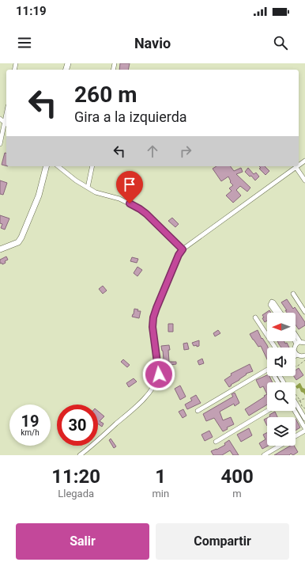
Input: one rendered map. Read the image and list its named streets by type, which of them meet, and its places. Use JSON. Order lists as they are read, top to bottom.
{
  "north": "left",
  "page": {
    "status": "11:19",
    "header": "Navio",
    "turn": ["260 m", "Gira a la izquierda"],
    "speed": "19 km/h",
    "limit": "30",
    "eta": [
      "11:20",
      "Llegada",
      "1",
      "min",
      "400",
      "m"
    ],
    "buttons": ["Salir", "Compartir"]
  }
}
